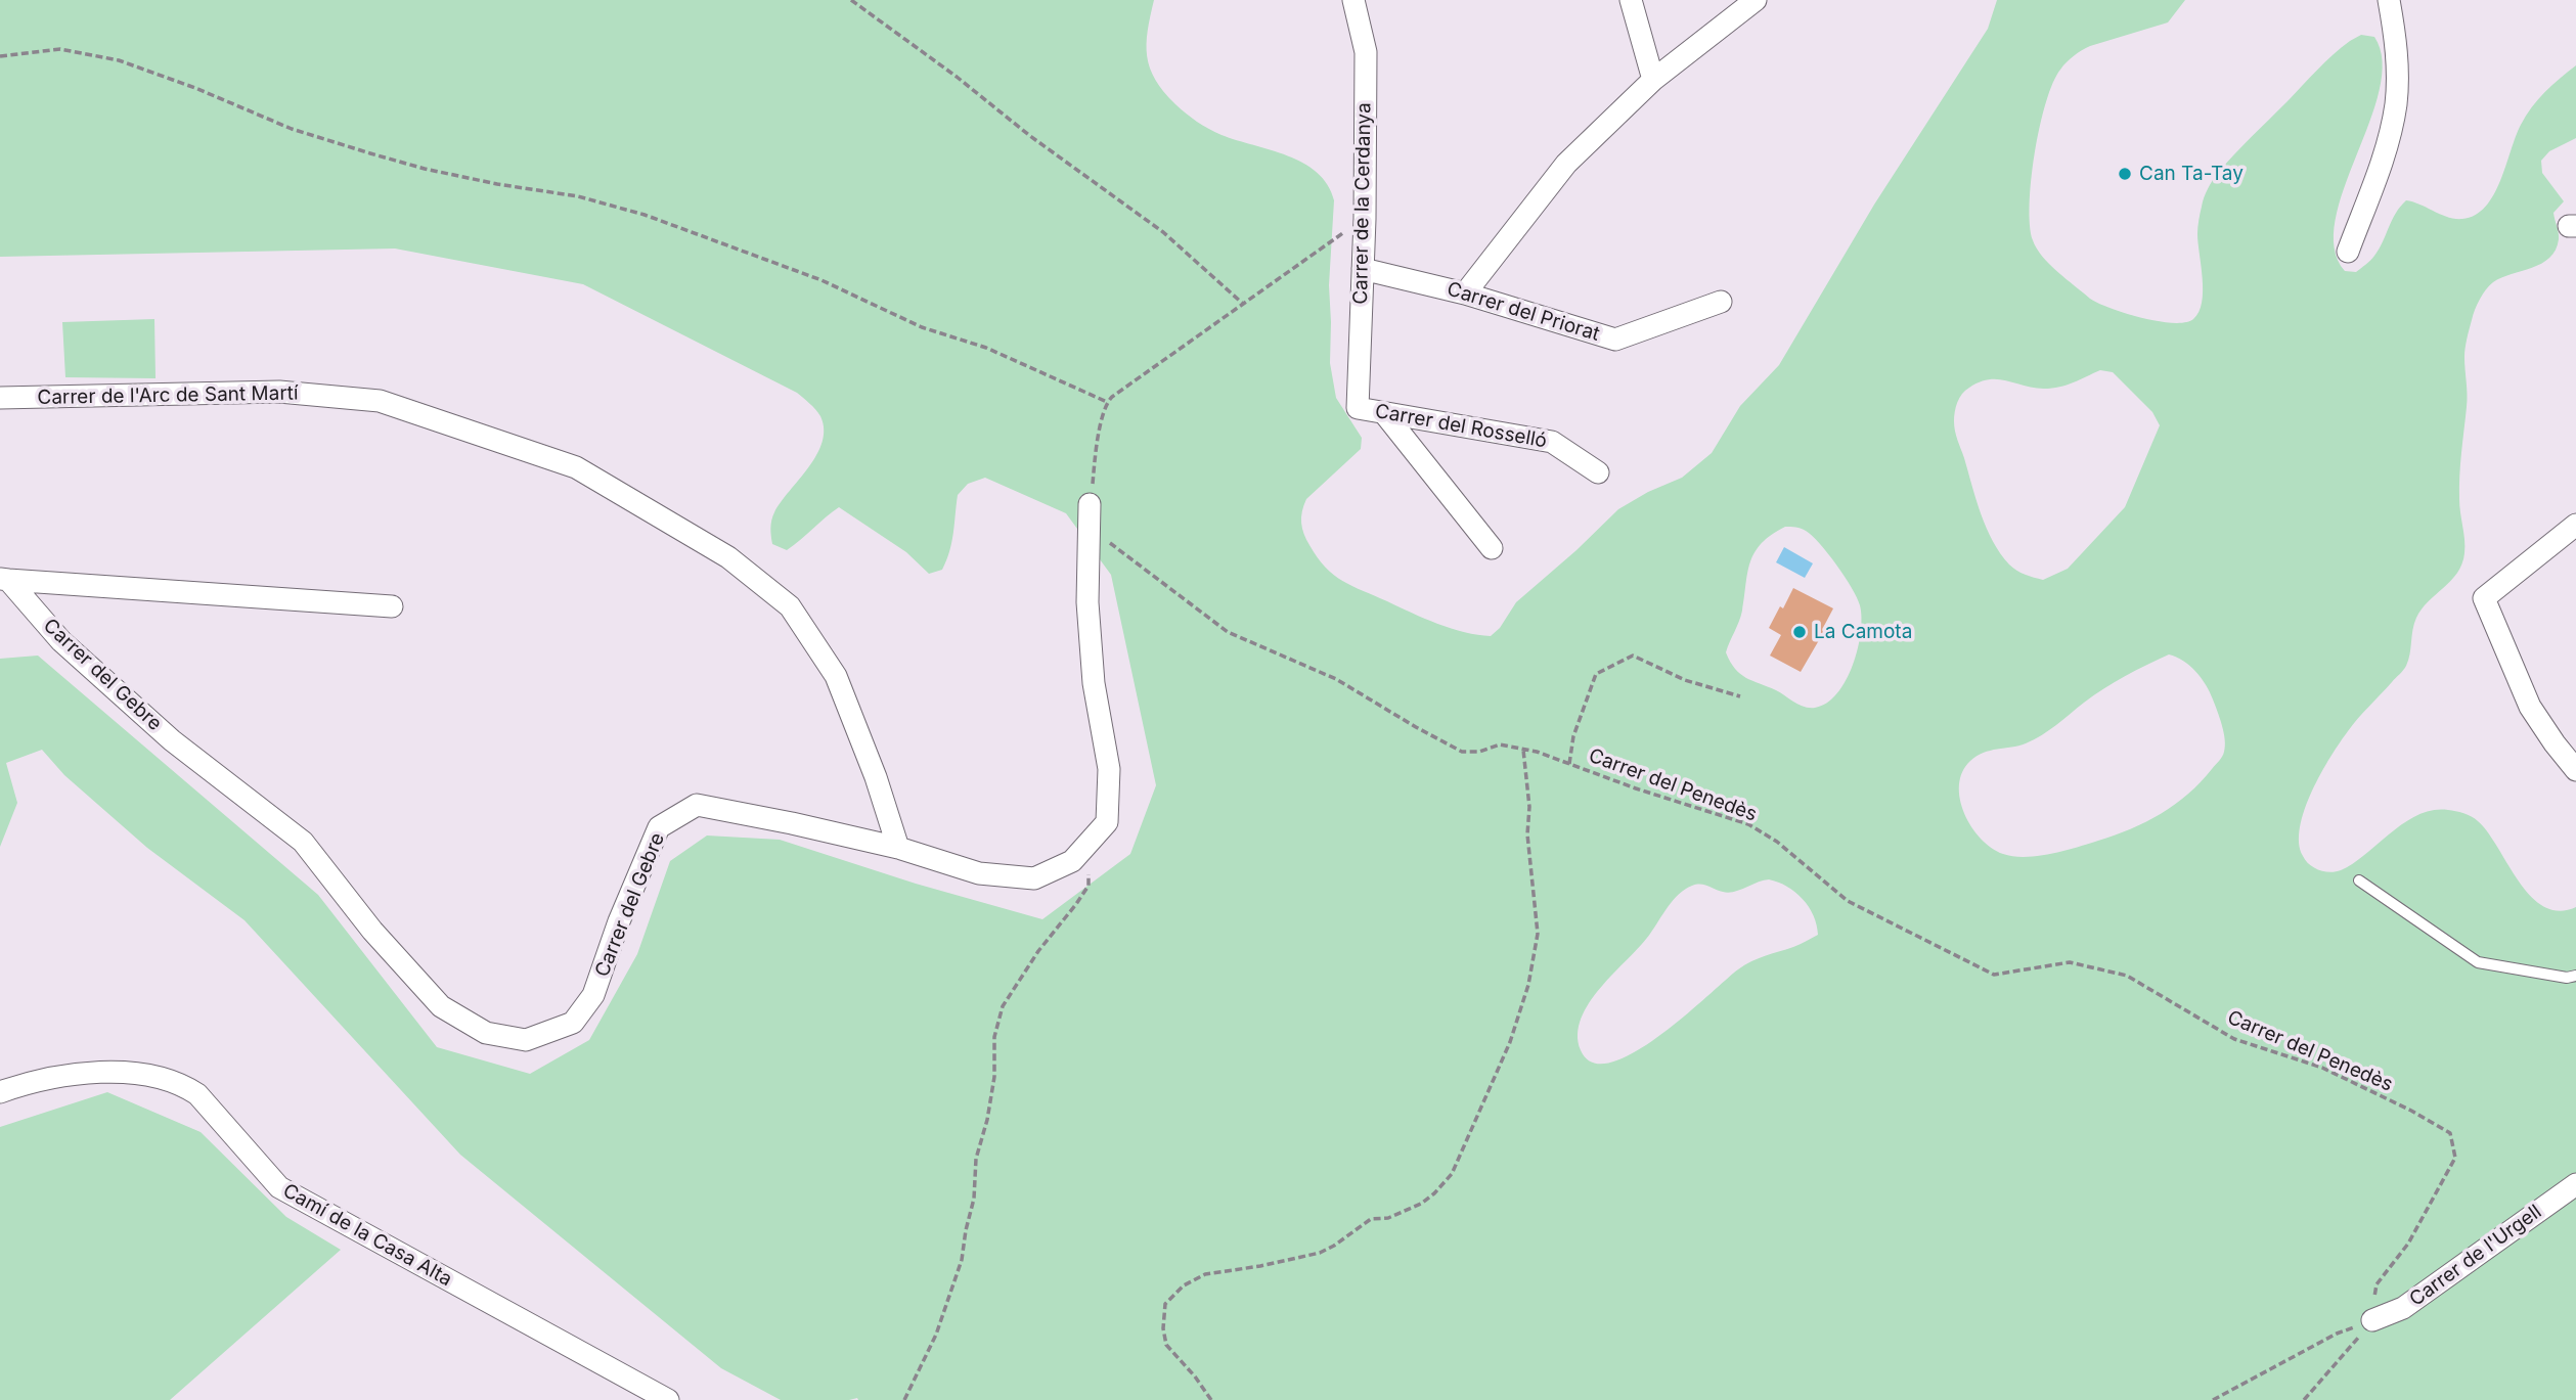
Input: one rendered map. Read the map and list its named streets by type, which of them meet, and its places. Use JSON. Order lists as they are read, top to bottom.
{
  "streets": {
    "street": [
      "Carrer de la Cerdanya",
      "Carrer del Priorat",
      "Carrer de l'Arc de Sant Martí",
      "Carrer del Rosselló",
      "Carrer del Gebre",
      "Camí de la Casa Alta",
      "Carrer de l'Urgell"
    ],
    "path": ["Carrer del Penedès"]
  },
  "crossings": [
    ["Carrer de la Cerdanya", "Carrer del Priorat"],
    ["Carrer de la Cerdanya", "Carrer del Rosselló"],
    ["Carrer de l'Arc de Sant Martí", "Carrer del Gebre"],
    ["Carrer del Gebre", "Carrer del Penedès"],
    ["Carrer del Penedès", "Carrer de l'Urgell"]
  ],
  "places": ["Can Ta-Tay", "La Camota"]
}
